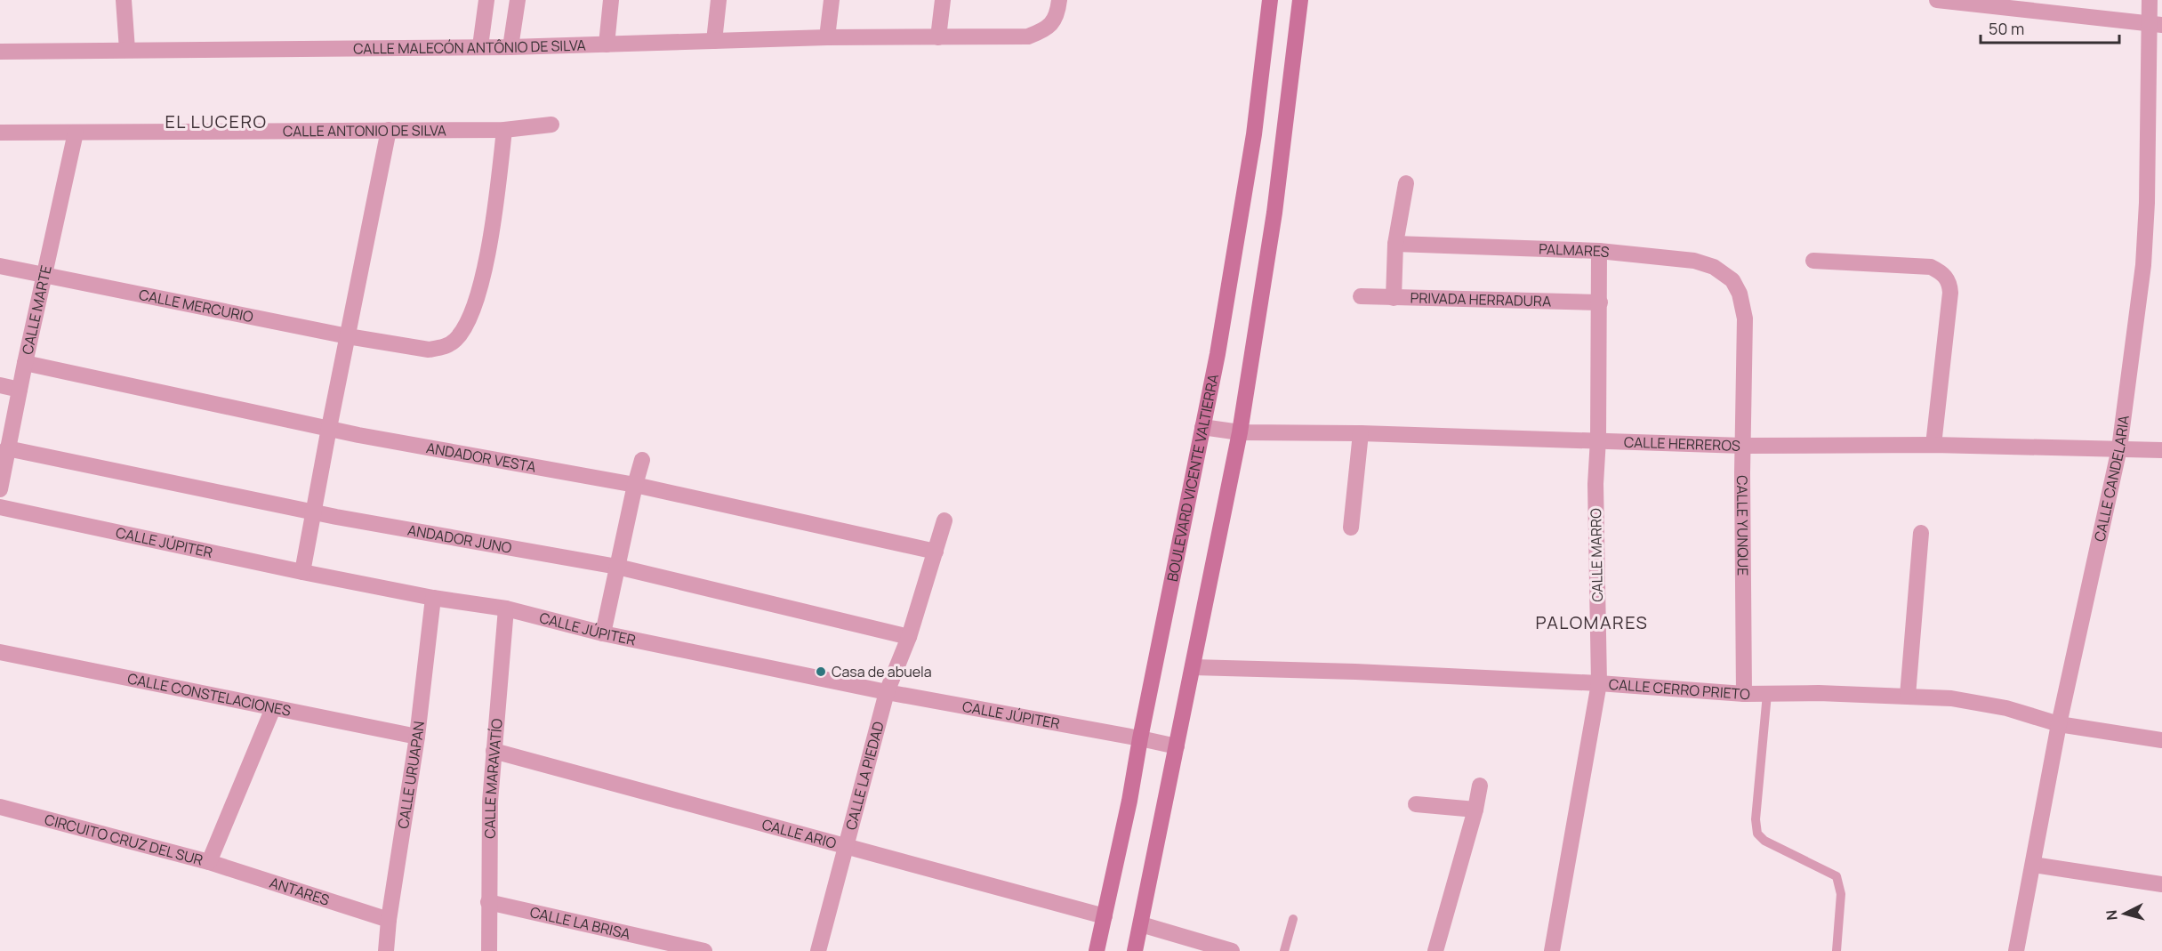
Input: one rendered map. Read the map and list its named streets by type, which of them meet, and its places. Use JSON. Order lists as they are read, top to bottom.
{
  "streets": {
    "main road": ["BOULEVARD VICENTE VALTIERRA"],
    "street": [
      "CALLE MALECÓN ANTÔNIO DE SILVA",
      "CALLE ANTONIO DE SILVA",
      "PALMARES",
      "PRIVADA HERRADURA",
      "CALLE MERCURIO",
      "CALLE MARTE",
      "CALLE HERREROS",
      "ANDADOR VESTA",
      "CALLE CANDELARIA",
      "CALLE YUNQUE",
      "ANDADOR JUNO",
      "CALLE JÚPITER",
      "CALLE MARRO",
      "CALLE CERRO PRIETO",
      "CALLE CONSTELACIONES",
      "CALLE URUAPAN",
      "CALLE LA PIEDAD",
      "CALLE MARAVATÍO",
      "CALLE ARIO",
      "CIRCUITO CRUZ DEL SUR",
      "ANTARES",
      "CALLE LA BRISA"
    ]
  },
  "crossings": [
    ["CALLE ANTONIO DE SILVA", "CALLE MERCURIO"],
    ["CALLE ANTONIO DE SILVA", "CALLE MARTE"],
    ["PALMARES", "CALLE YUNQUE"],
    ["PALMARES", "CALLE MARRO"],
    ["PRIVADA HERRADURA", "CALLE MARRO"],
    ["CALLE MERCURIO", "CALLE MARTE"],
    ["CALLE MARTE", "ANDADOR VESTA"],
    ["CALLE MARTE", "ANDADOR JUNO"],
    ["CALLE HERREROS", "BOULEVARD VICENTE VALTIERRA"],
    ["CALLE HERREROS", "CALLE CANDELARIA"],
    ["CALLE HERREROS", "CALLE YUNQUE"],
    ["CALLE HERREROS", "CALLE MARRO"],
    ["ANDADOR VESTA", "CALLE LA PIEDAD"],
    ["BOULEVARD VICENTE VALTIERRA", "CALLE JÚPITER"],
    ["BOULEVARD VICENTE VALTIERRA", "CALLE ARIO"],
    ["CALLE CANDELARIA", "CALLE CERRO PRIETO"],
    ["CALLE YUNQUE", "CALLE CERRO PRIETO"],
    ["ANDADOR JUNO", "CALLE LA PIEDAD"],
    ["CALLE JÚPITER", "CALLE URUAPAN"],
    ["CALLE JÚPITER", "CALLE LA PIEDAD"],
    ["CALLE JÚPITER", "CALLE MARAVATÍO"],
    ["CALLE MARRO", "CALLE CERRO PRIETO"],
    ["CALLE CONSTELACIONES", "CALLE URUAPAN"],
    ["CALLE CONSTELACIONES", "CIRCUITO CRUZ DEL SUR"],
    ["CALLE URUAPAN", "ANTARES"],
    ["CALLE LA PIEDAD", "CALLE ARIO"],
    ["CALLE MARAVATÍO", "CALLE ARIO"],
    ["CALLE MARAVATÍO", "CALLE LA BRISA"],
    ["CIRCUITO CRUZ DEL SUR", "ANTARES"]
  ],
  "districts": ["EL LUCERO", "PALOMARES"],
  "places": ["Casa de abuela"],
  "scale_bar": "50 m",
  "north": "left"
}
